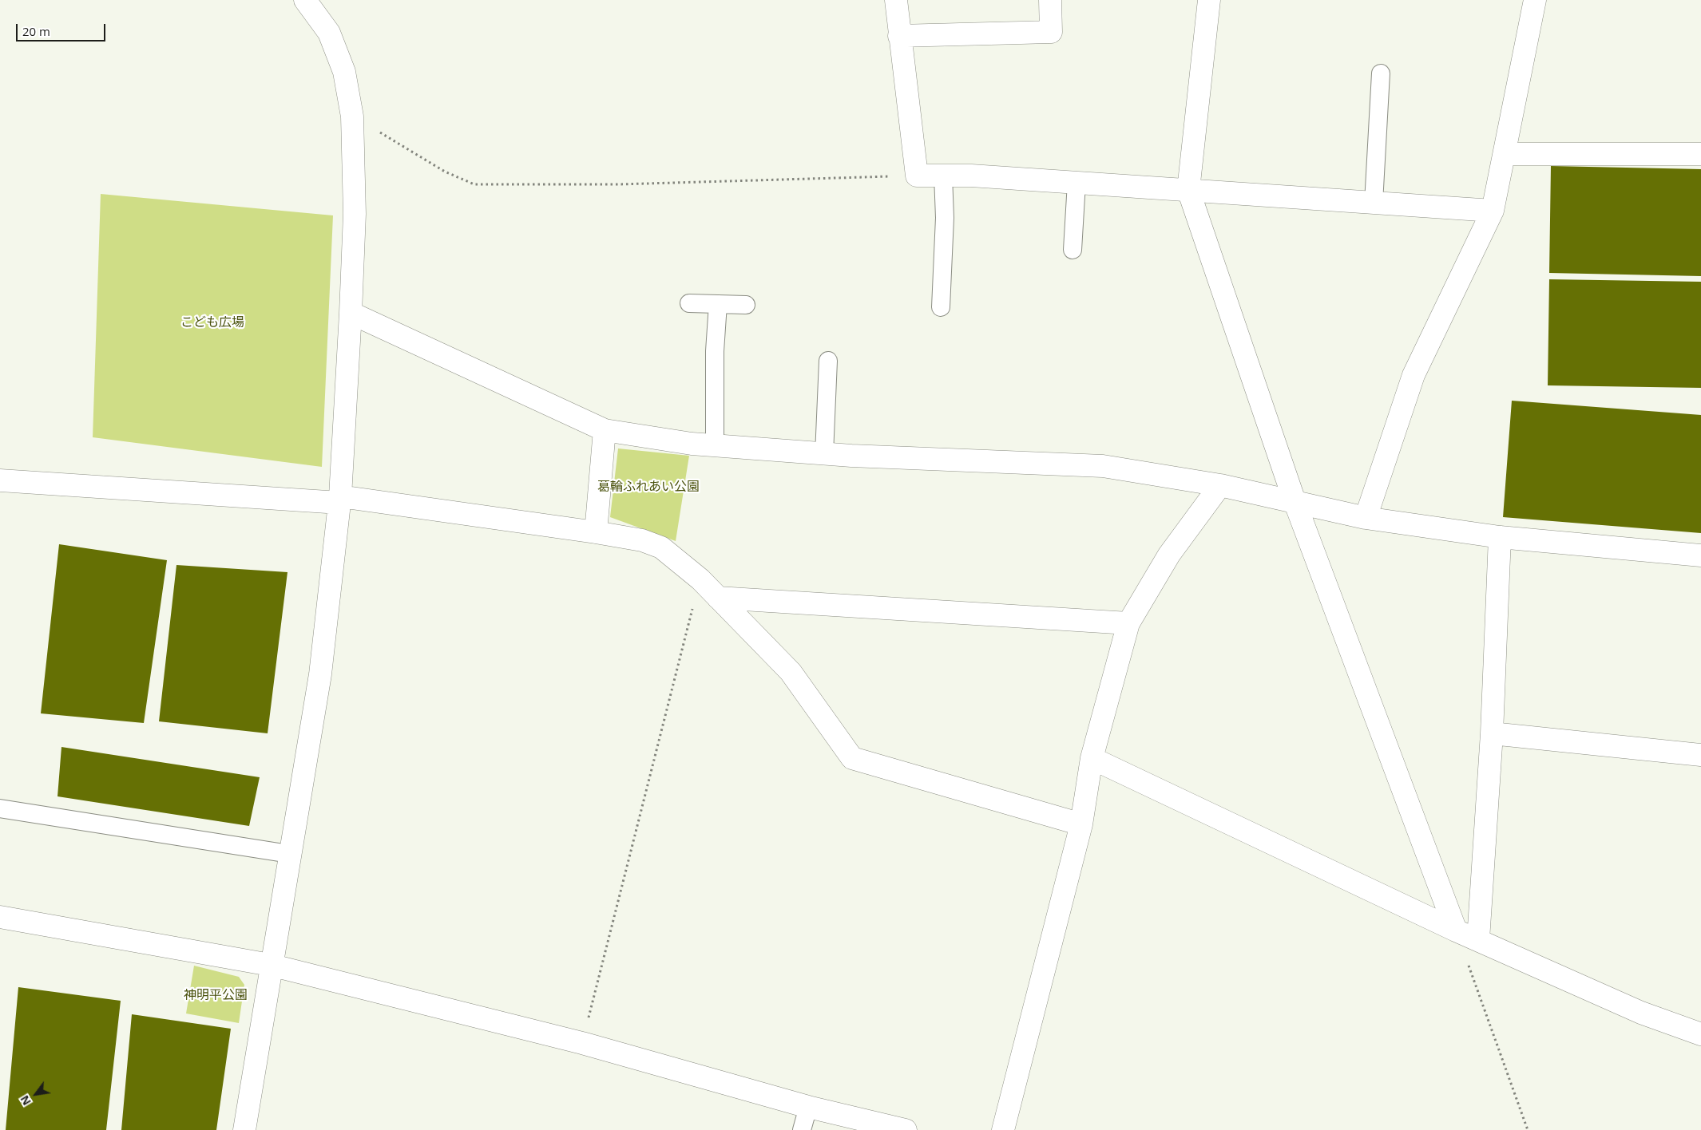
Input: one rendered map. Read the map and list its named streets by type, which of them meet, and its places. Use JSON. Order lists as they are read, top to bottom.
{
  "parks": ["こども広場", "葛輪ふれあい公園", "神明平公園"],
  "scale_bar": "20 m",
  "north": "bottom left"
}
